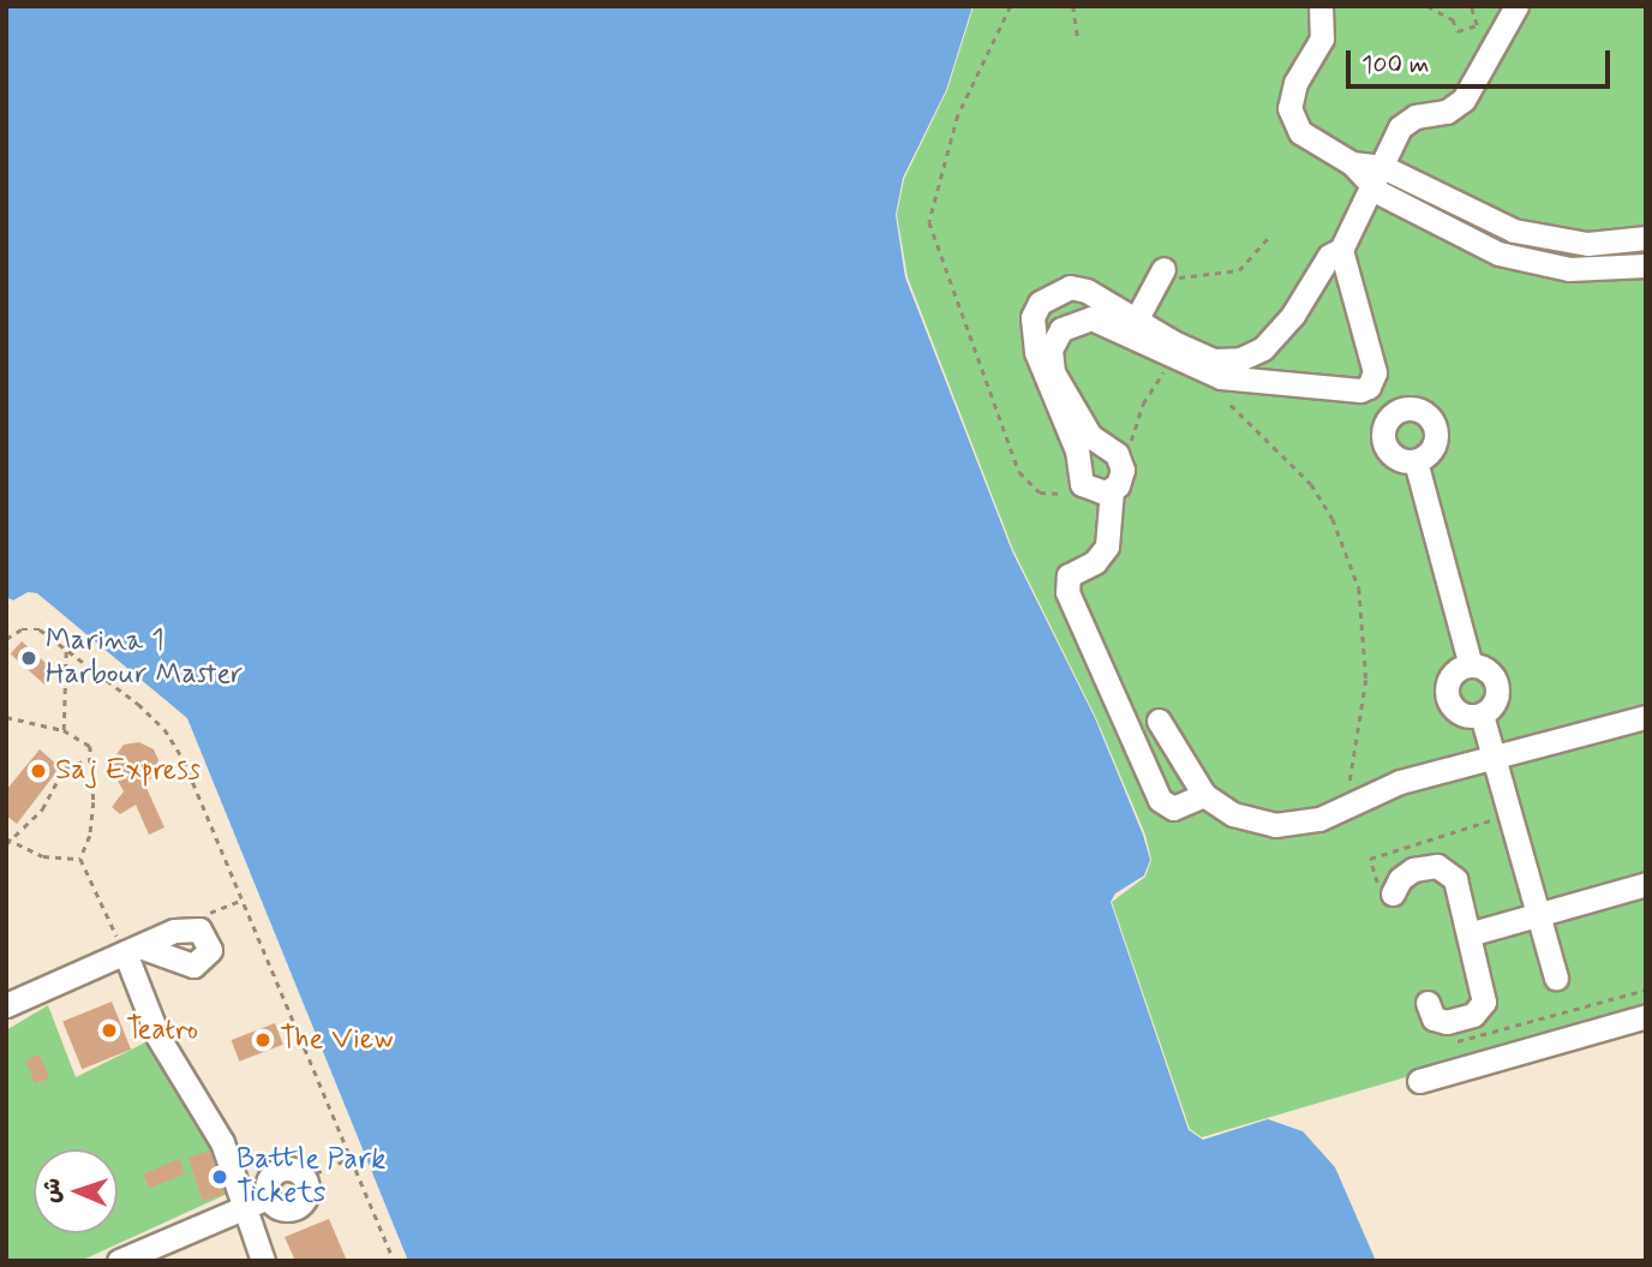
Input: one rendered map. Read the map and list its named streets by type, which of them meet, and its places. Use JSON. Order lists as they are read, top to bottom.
{
  "places": [
    "Marina 1 Harbour Master",
    "Saj Express",
    "Teatro",
    "The View",
    "Battle Park Tickets"
  ],
  "scale_bar": "100 m",
  "north": "left"
}
